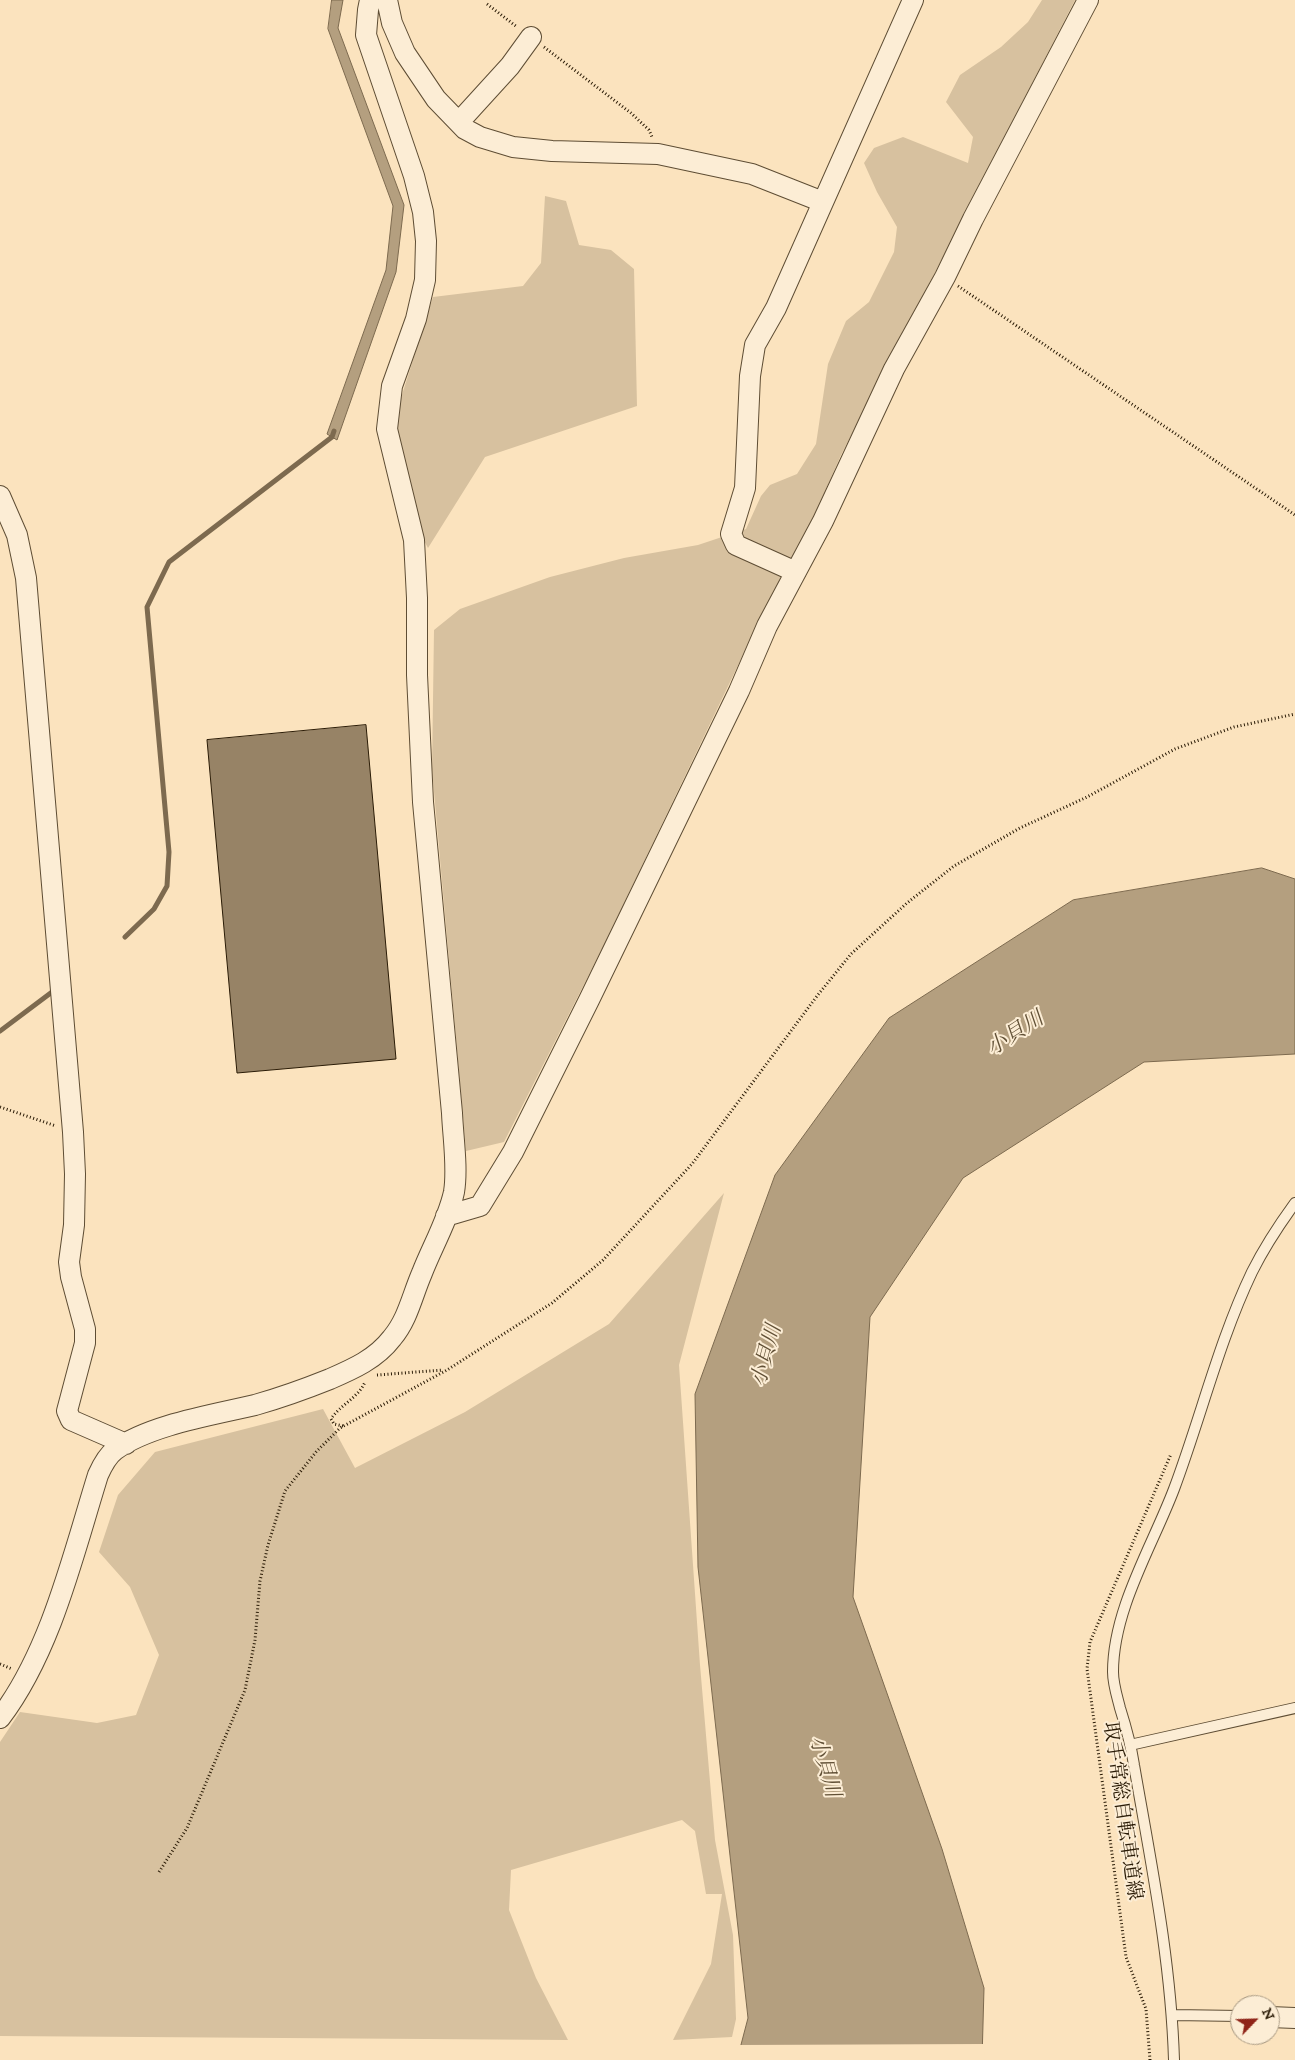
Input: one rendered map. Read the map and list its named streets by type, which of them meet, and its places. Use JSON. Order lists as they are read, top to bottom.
{
  "streets": {
    "path": ["取手常総自転車道線"]
  },
  "water": ["小貝川"],
  "north": "top right"
}
